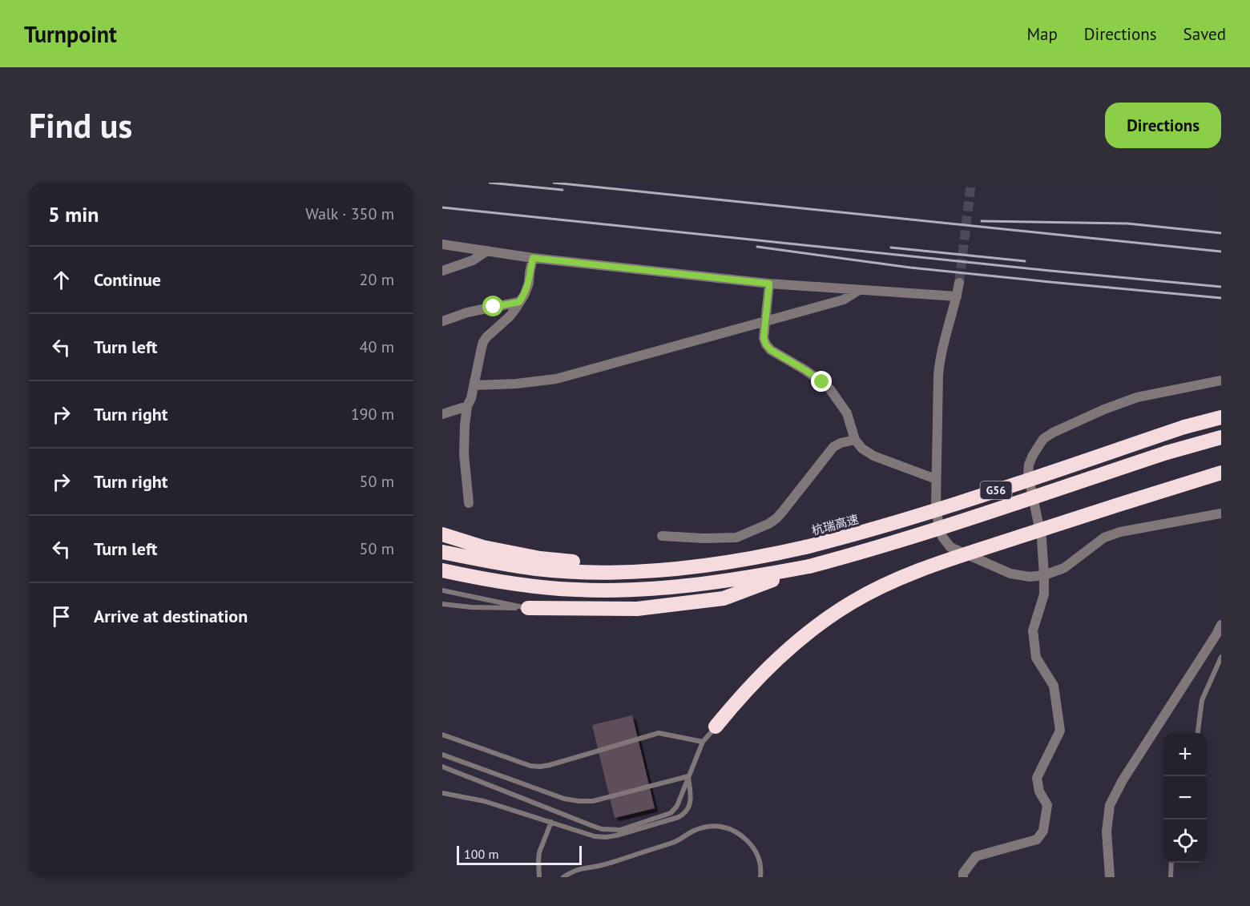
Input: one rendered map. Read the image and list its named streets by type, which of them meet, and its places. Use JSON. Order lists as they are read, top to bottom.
{
  "streets": {
    "highway": ["G56", "杭瑞高速"]
  },
  "scale_bar": "100 m",
  "page": {
    "header": "Turnpoint",
    "nav": ["Map", "Directions", "Saved"],
    "buttons": "Directions",
    "title": "Find us",
    "heading": ["5 min", "Walk · 350 m"],
    "list": [
      ["Continue", "20 m"],
      ["Turn left", "40 m"],
      ["Turn right", "190 m"],
      ["Turn right", "50 m"],
      ["Turn left", "50 m"],
      "Arrive at destination"
    ],
    "map_buttons": ["+", "−"],
    "scale": "100 m"
  }
}
